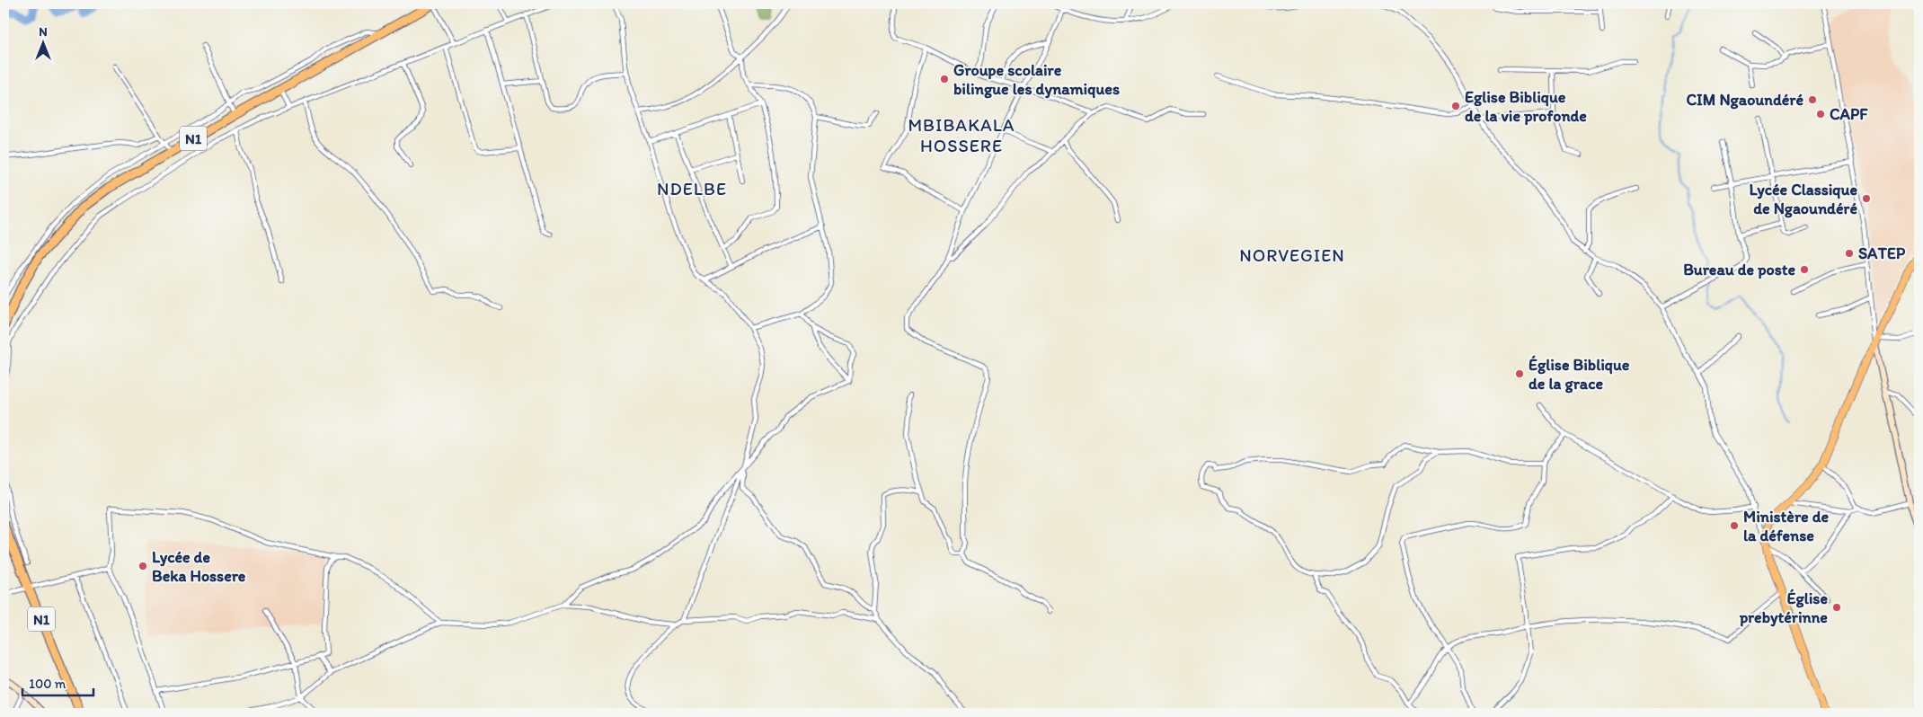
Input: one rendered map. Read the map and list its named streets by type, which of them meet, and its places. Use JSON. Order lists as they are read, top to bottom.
{
  "streets": {
    "highway": ["N1"]
  },
  "districts": ["MBIBAKALA HOSSERE", "NDELBE", "NORVEGIEN"],
  "places": [
    "Groupe scolaire bilingue les dynamiques",
    "CIM Ngaoundéré",
    "Eglise Biblique de la vie profonde",
    "CAPF",
    "Lycée Classique de Ngaoundéré",
    "SATEP",
    "Bureau de poste",
    "Église Biblique de la grace",
    "Ministère de la défense",
    "Lycée de Beka Hossere",
    "Église prebytérinne"
  ],
  "scale_bar": "100 m",
  "north": "top"
}
